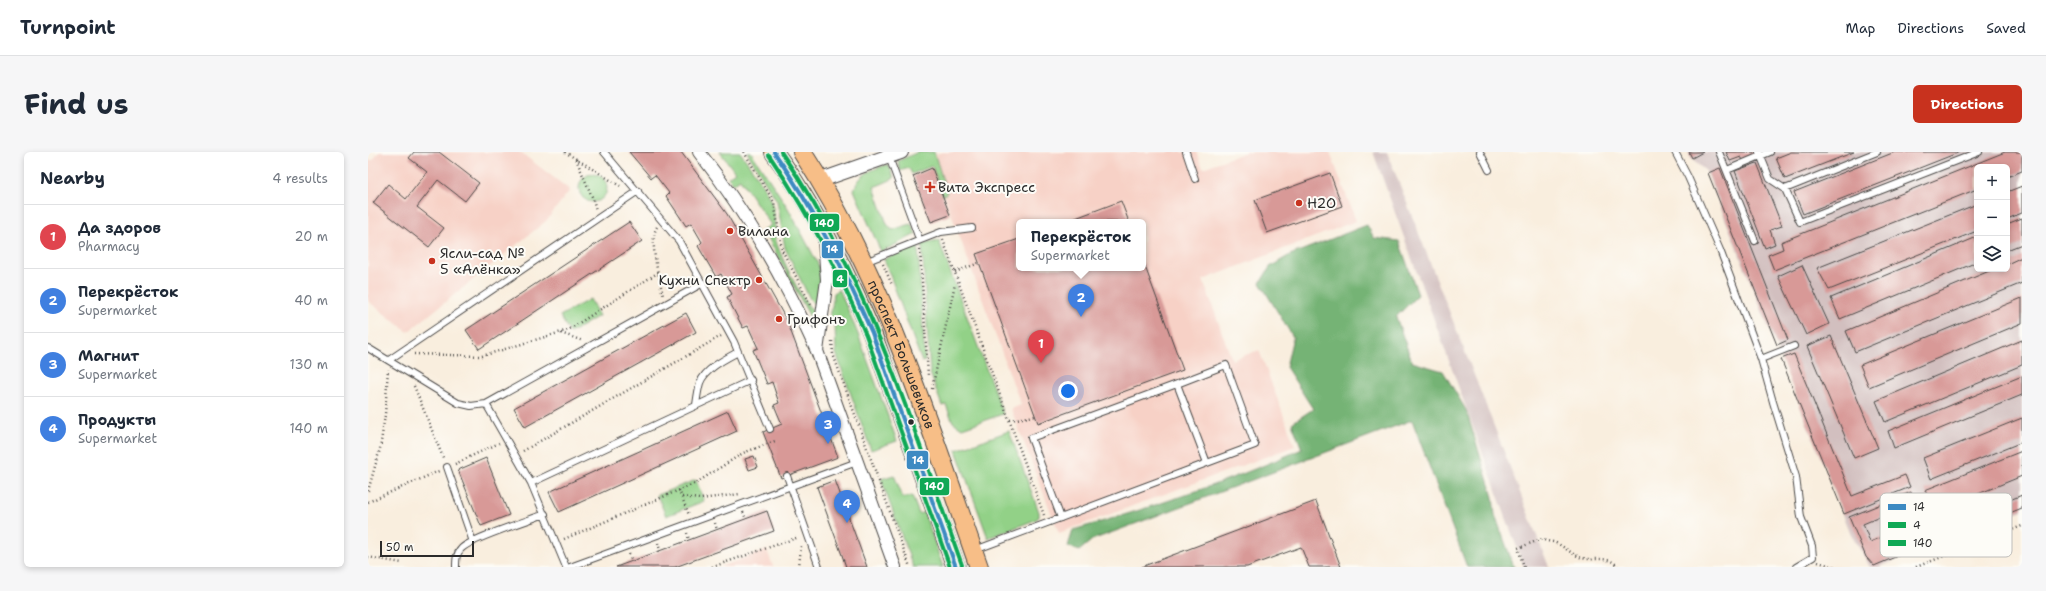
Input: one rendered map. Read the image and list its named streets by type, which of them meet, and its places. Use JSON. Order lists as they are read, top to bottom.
{
  "streets": {
    "main road": ["проспект Большевиков"]
  },
  "places": {
    "health": ["Вита Экспресс"],
    "other": [
      "H2O",
      "Вилана",
      "Ясли-сад № 5 «Алёнка»",
      "Кухни Спектр",
      "Грифонъ"
    ]
  },
  "lines": ["transit line 14", "transit line 140", "transit line 4"],
  "legend": ["14", "4", "140"],
  "scale_bar": "50 m",
  "page": {
    "header": "Turnpoint",
    "nav": ["Map", "Directions", "Saved"],
    "title": "Find us",
    "buttons": "Directions",
    "heading": ["Nearby", "4 results"],
    "map_buttons": ["+", "−"],
    "list": [
      {
        "mark": "1",
        "name": "Да здоров",
        "note": "Pharmacy",
        "value": "20 m"
      },
      {
        "mark": "2",
        "name": "Перекрёсток",
        "note": "Supermarket",
        "value": "40 m"
      },
      {
        "mark": "3",
        "name": "Магнит",
        "note": "Supermarket",
        "value": "130 m"
      },
      {
        "mark": "4",
        "name": "Продукты",
        "note": "Supermarket",
        "value": "140 m"
      }
    ],
    "popup": ["Перекрёсток", "Supermarket"],
    "pins": [
      "2",
      "1",
      "3",
      "4"
    ],
    "scale": "50 m"
  }
}
